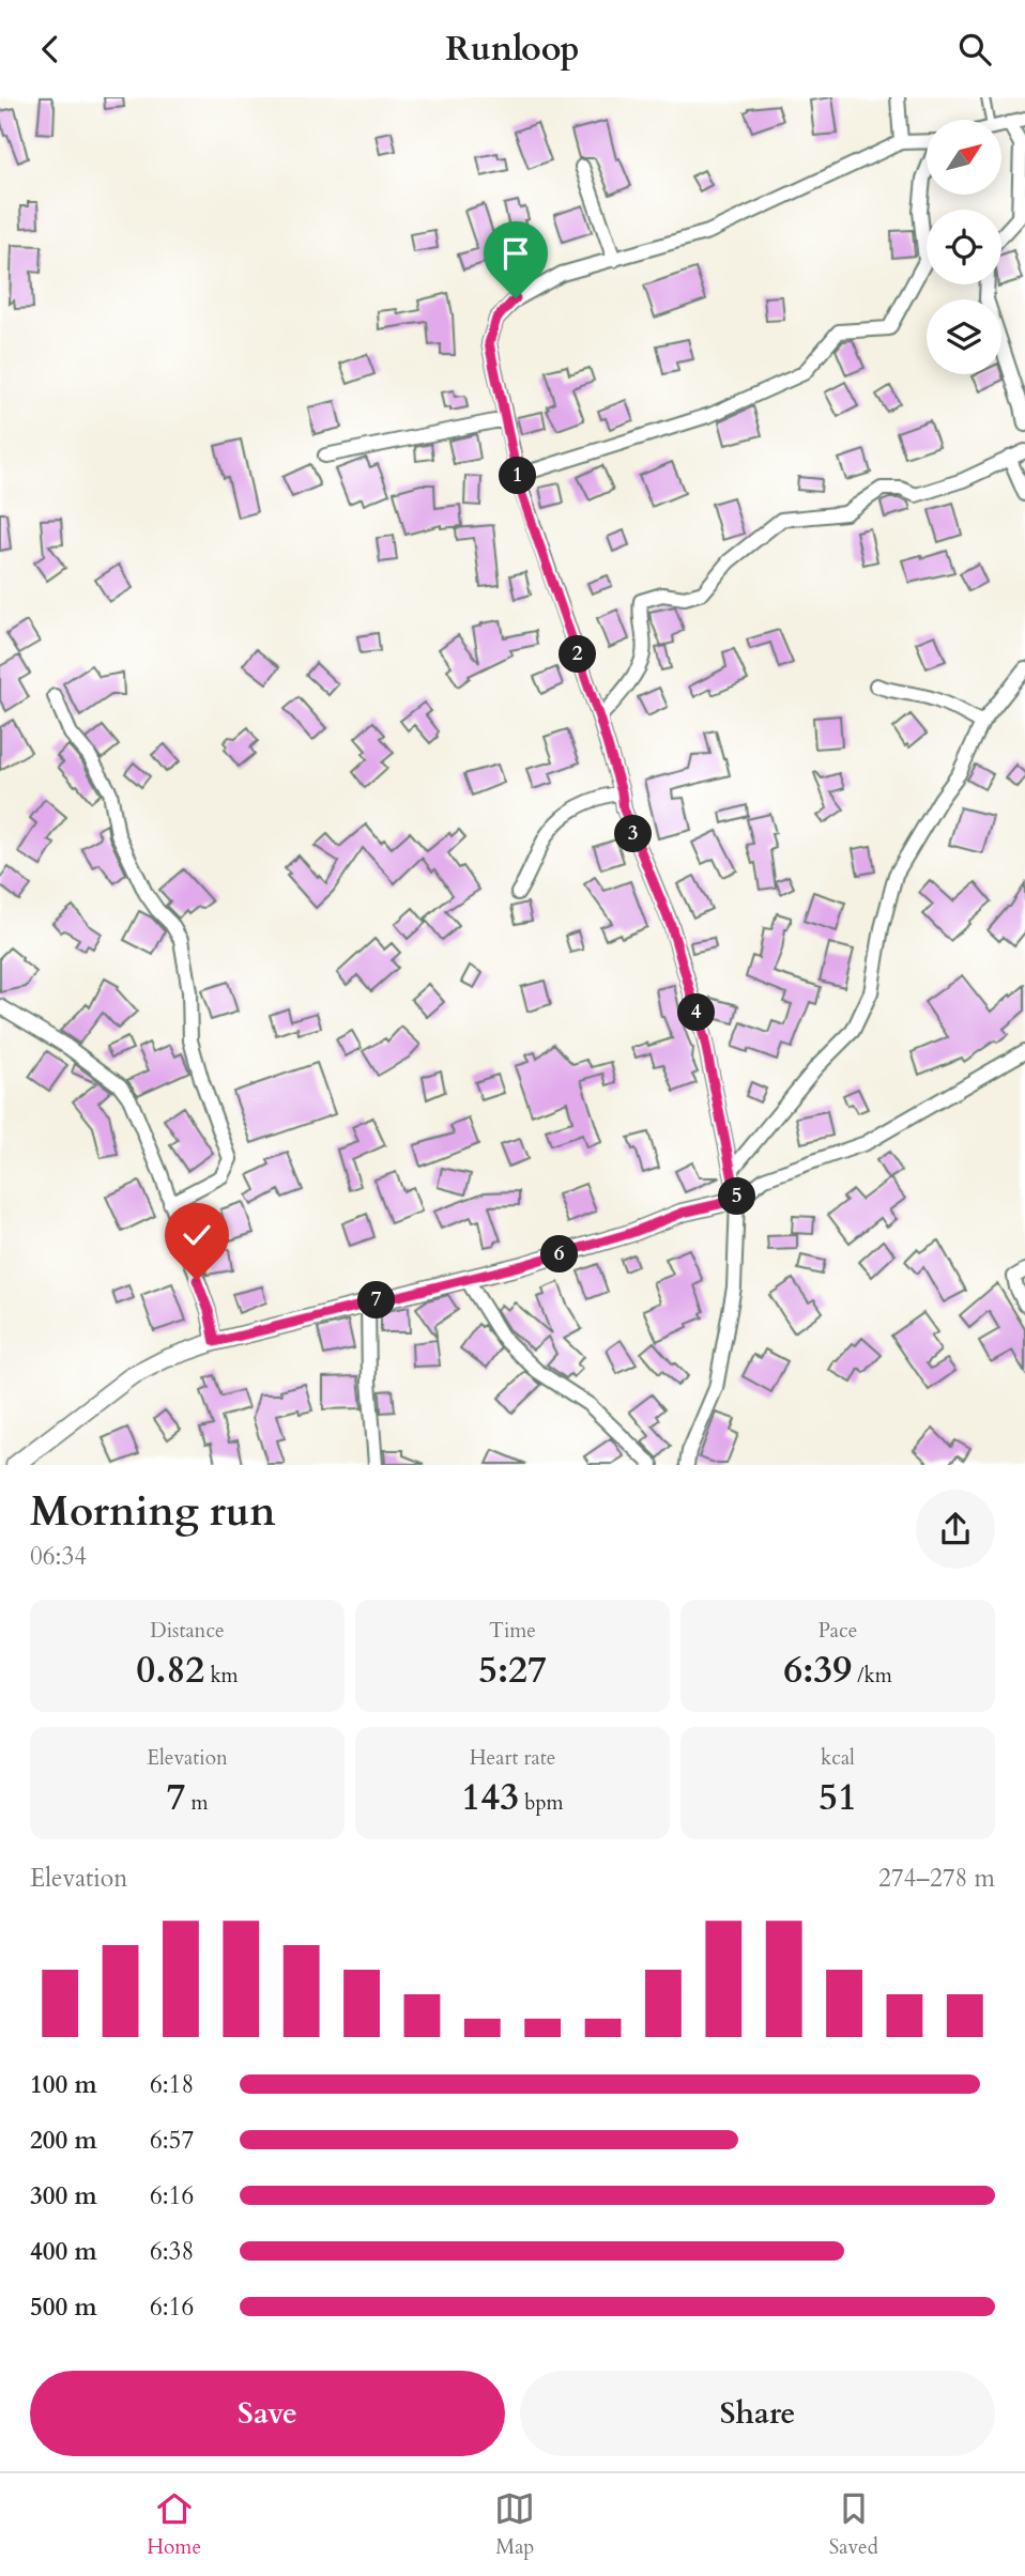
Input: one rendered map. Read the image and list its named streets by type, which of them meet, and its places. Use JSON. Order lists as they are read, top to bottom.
{
  "north": "top right",
  "page": {
    "header": "Runloop",
    "pins": [
      "1",
      "2",
      "3",
      "4",
      "5",
      "6",
      "7"
    ],
    "heading": ["Morning run", "06:34"],
    "stats": [
      ["Distance", "0.82 km"],
      ["Time", "5:27"],
      ["Pace", "6:39 /km"],
      ["Elevation", "7 m"],
      ["Heart rate", "143 bpm"],
      ["kcal", "51"]
    ],
    "chart": ["Elevation", "274–278 m"],
    "list": [
      {
        "name": "100 m",
        "note": "6:18"
      },
      {
        "name": "200 m",
        "note": "6:57"
      },
      {
        "name": "300 m",
        "note": "6:16"
      },
      {
        "name": "400 m",
        "note": "6:38"
      },
      {
        "name": "500 m",
        "note": "6:16"
      }
    ],
    "buttons": ["Save", "Share"],
    "tabs": ["Home", "Map", "Saved"]
  }
}
